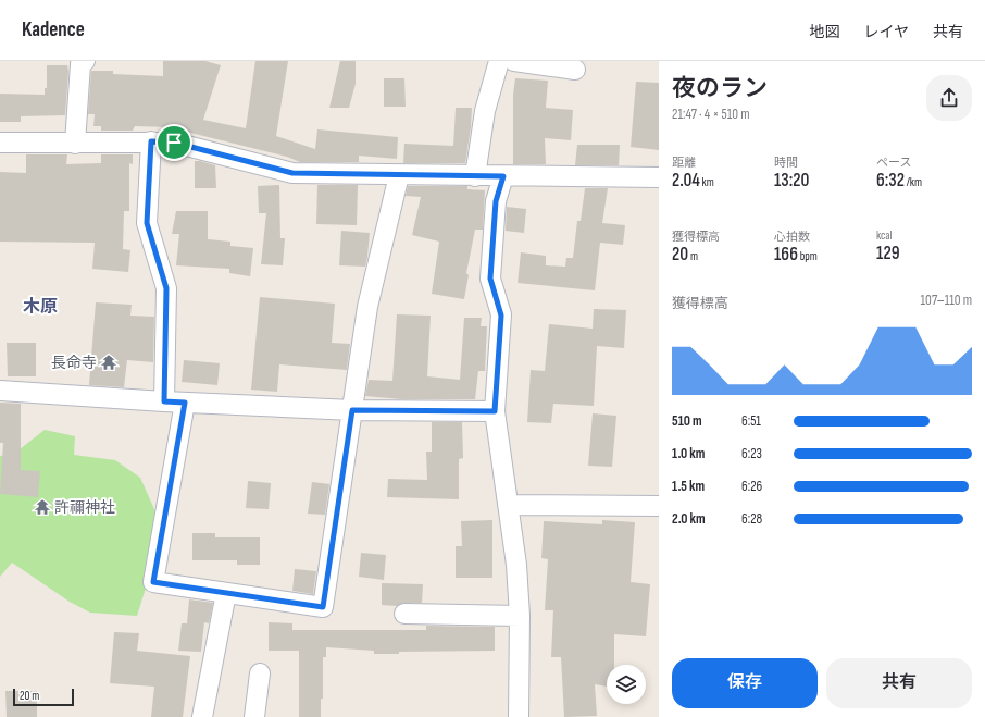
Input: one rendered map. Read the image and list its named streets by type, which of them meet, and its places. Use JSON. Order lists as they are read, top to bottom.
{
  "districts": ["木原"],
  "places": {
    "temple": ["長命寺", "許禰神社"]
  },
  "scale_bar": "20 m",
  "page": {
    "header": "Kadence",
    "nav": ["地図", "レイヤ", "共有"],
    "heading": ["夜のラン", "21:47 · 4 × 510 m"],
    "stats": [
      ["距離", "2.04 km"],
      ["時間", "13:20"],
      ["ペース", "6:32 /km"],
      ["獲得標高", "20 m"],
      ["心拍数", "166 bpm"],
      ["kcal", "129"]
    ],
    "chart": ["獲得標高", "107–110 m"],
    "list": [
      {
        "name": "510 m",
        "note": "6:51"
      },
      {
        "name": "1.0 km",
        "note": "6:23"
      },
      {
        "name": "1.5 km",
        "note": "6:26"
      },
      {
        "name": "2.0 km",
        "note": "6:28"
      }
    ],
    "buttons": ["保存", "共有"],
    "scale": "20 m"
  }
}
